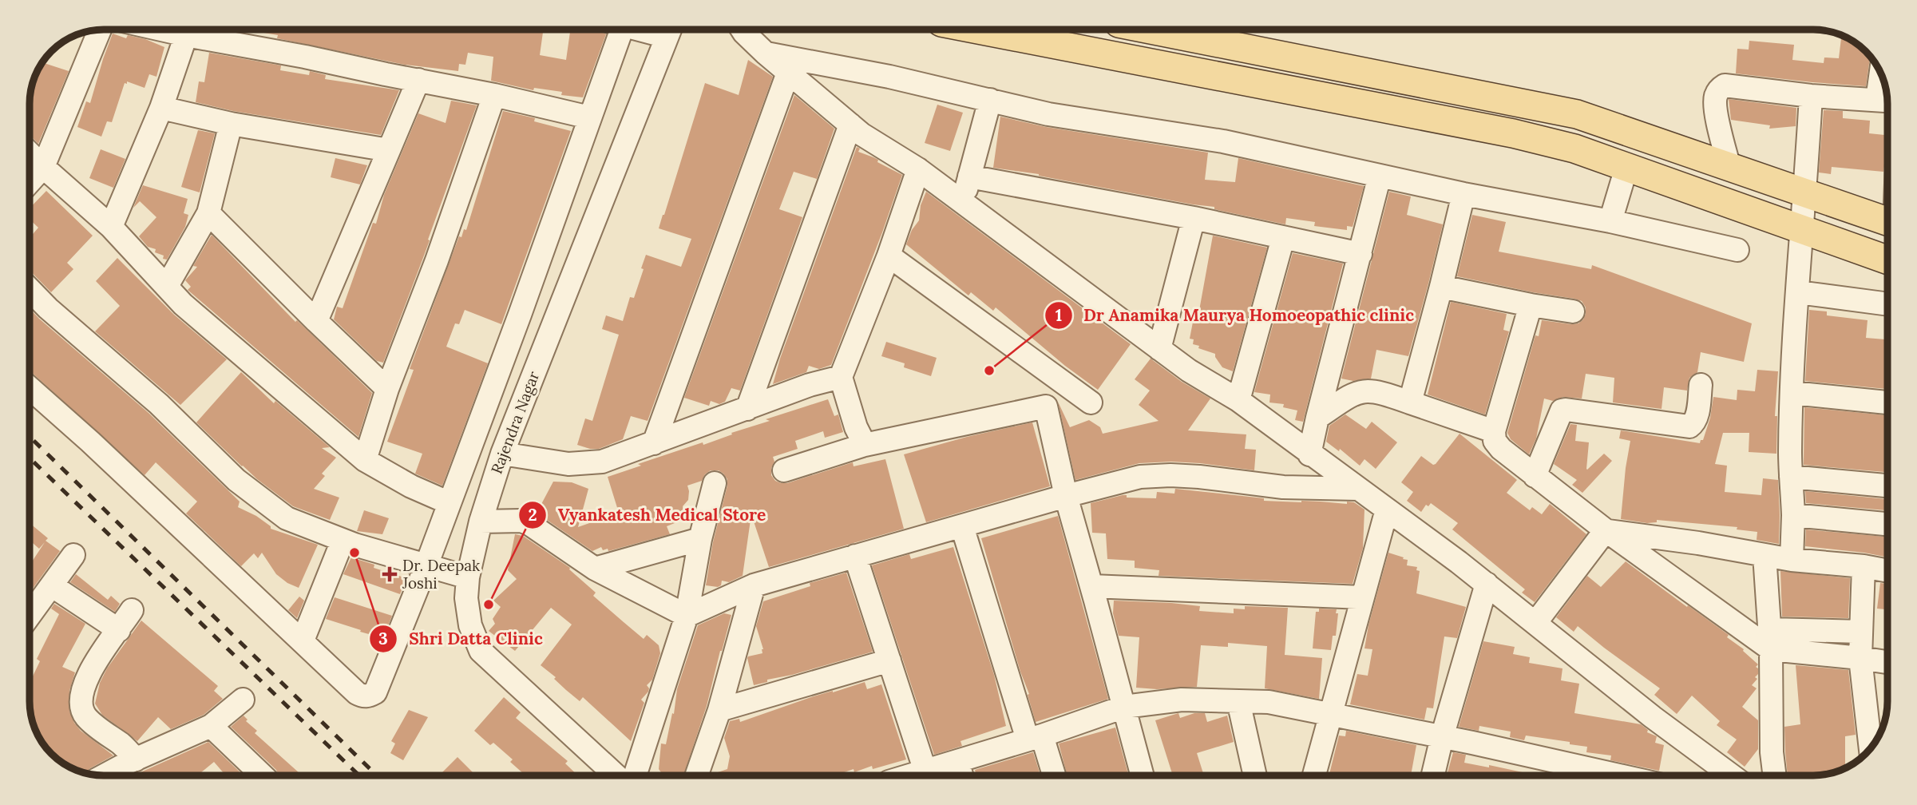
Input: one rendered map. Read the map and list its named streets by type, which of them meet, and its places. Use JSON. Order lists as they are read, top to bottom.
{
  "streets": {
    "street": ["Rajendra Nagar"]
  },
  "places": {
    "other": ["Dr Anamika Maurya Homoeopathic clinic", "Shri Datta Clinic", "Vyankatesh Medical Store"],
    "health": ["Dr. Deepak Joshi"]
  }
}
